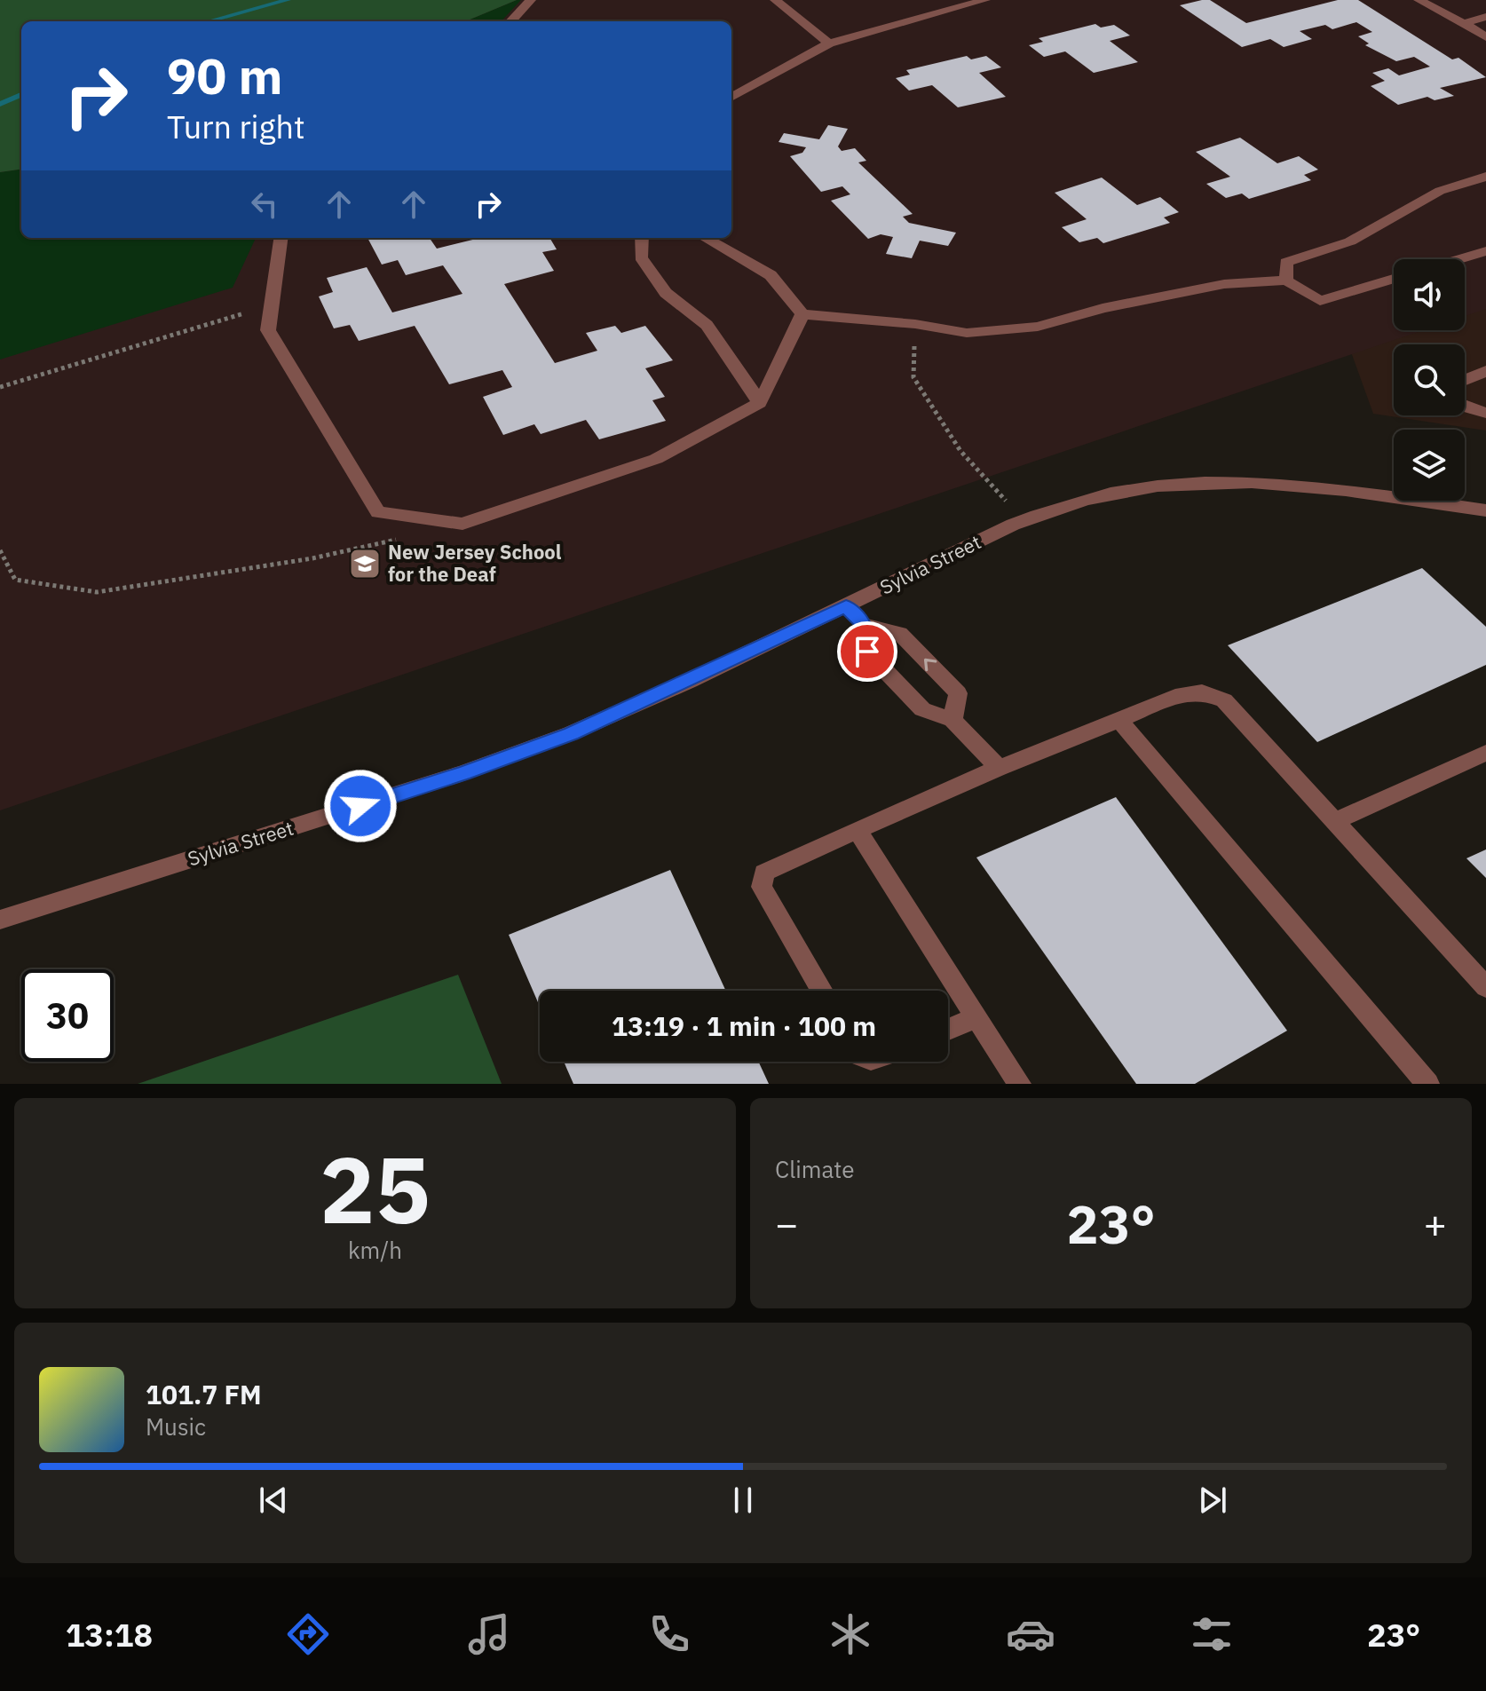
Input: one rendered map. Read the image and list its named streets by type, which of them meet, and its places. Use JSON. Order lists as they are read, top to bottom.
{
  "streets": {
    "street": ["Sylvia Street"]
  },
  "places": {
    "school or university": ["New Jersey School for the Deaf"]
  },
  "page": {
    "turn": ["90 m", "Turn right"],
    "limit": "30",
    "trip": "13:19 · 1 min · 100 m",
    "tile": [
      ["25", "km/h"],
      "Climate"
    ],
    "heat": ["−", "23°", "+"],
    "song": ["101.7 FM", "Music"],
    "tabs": ["13:18", "23°"]
  }
}
